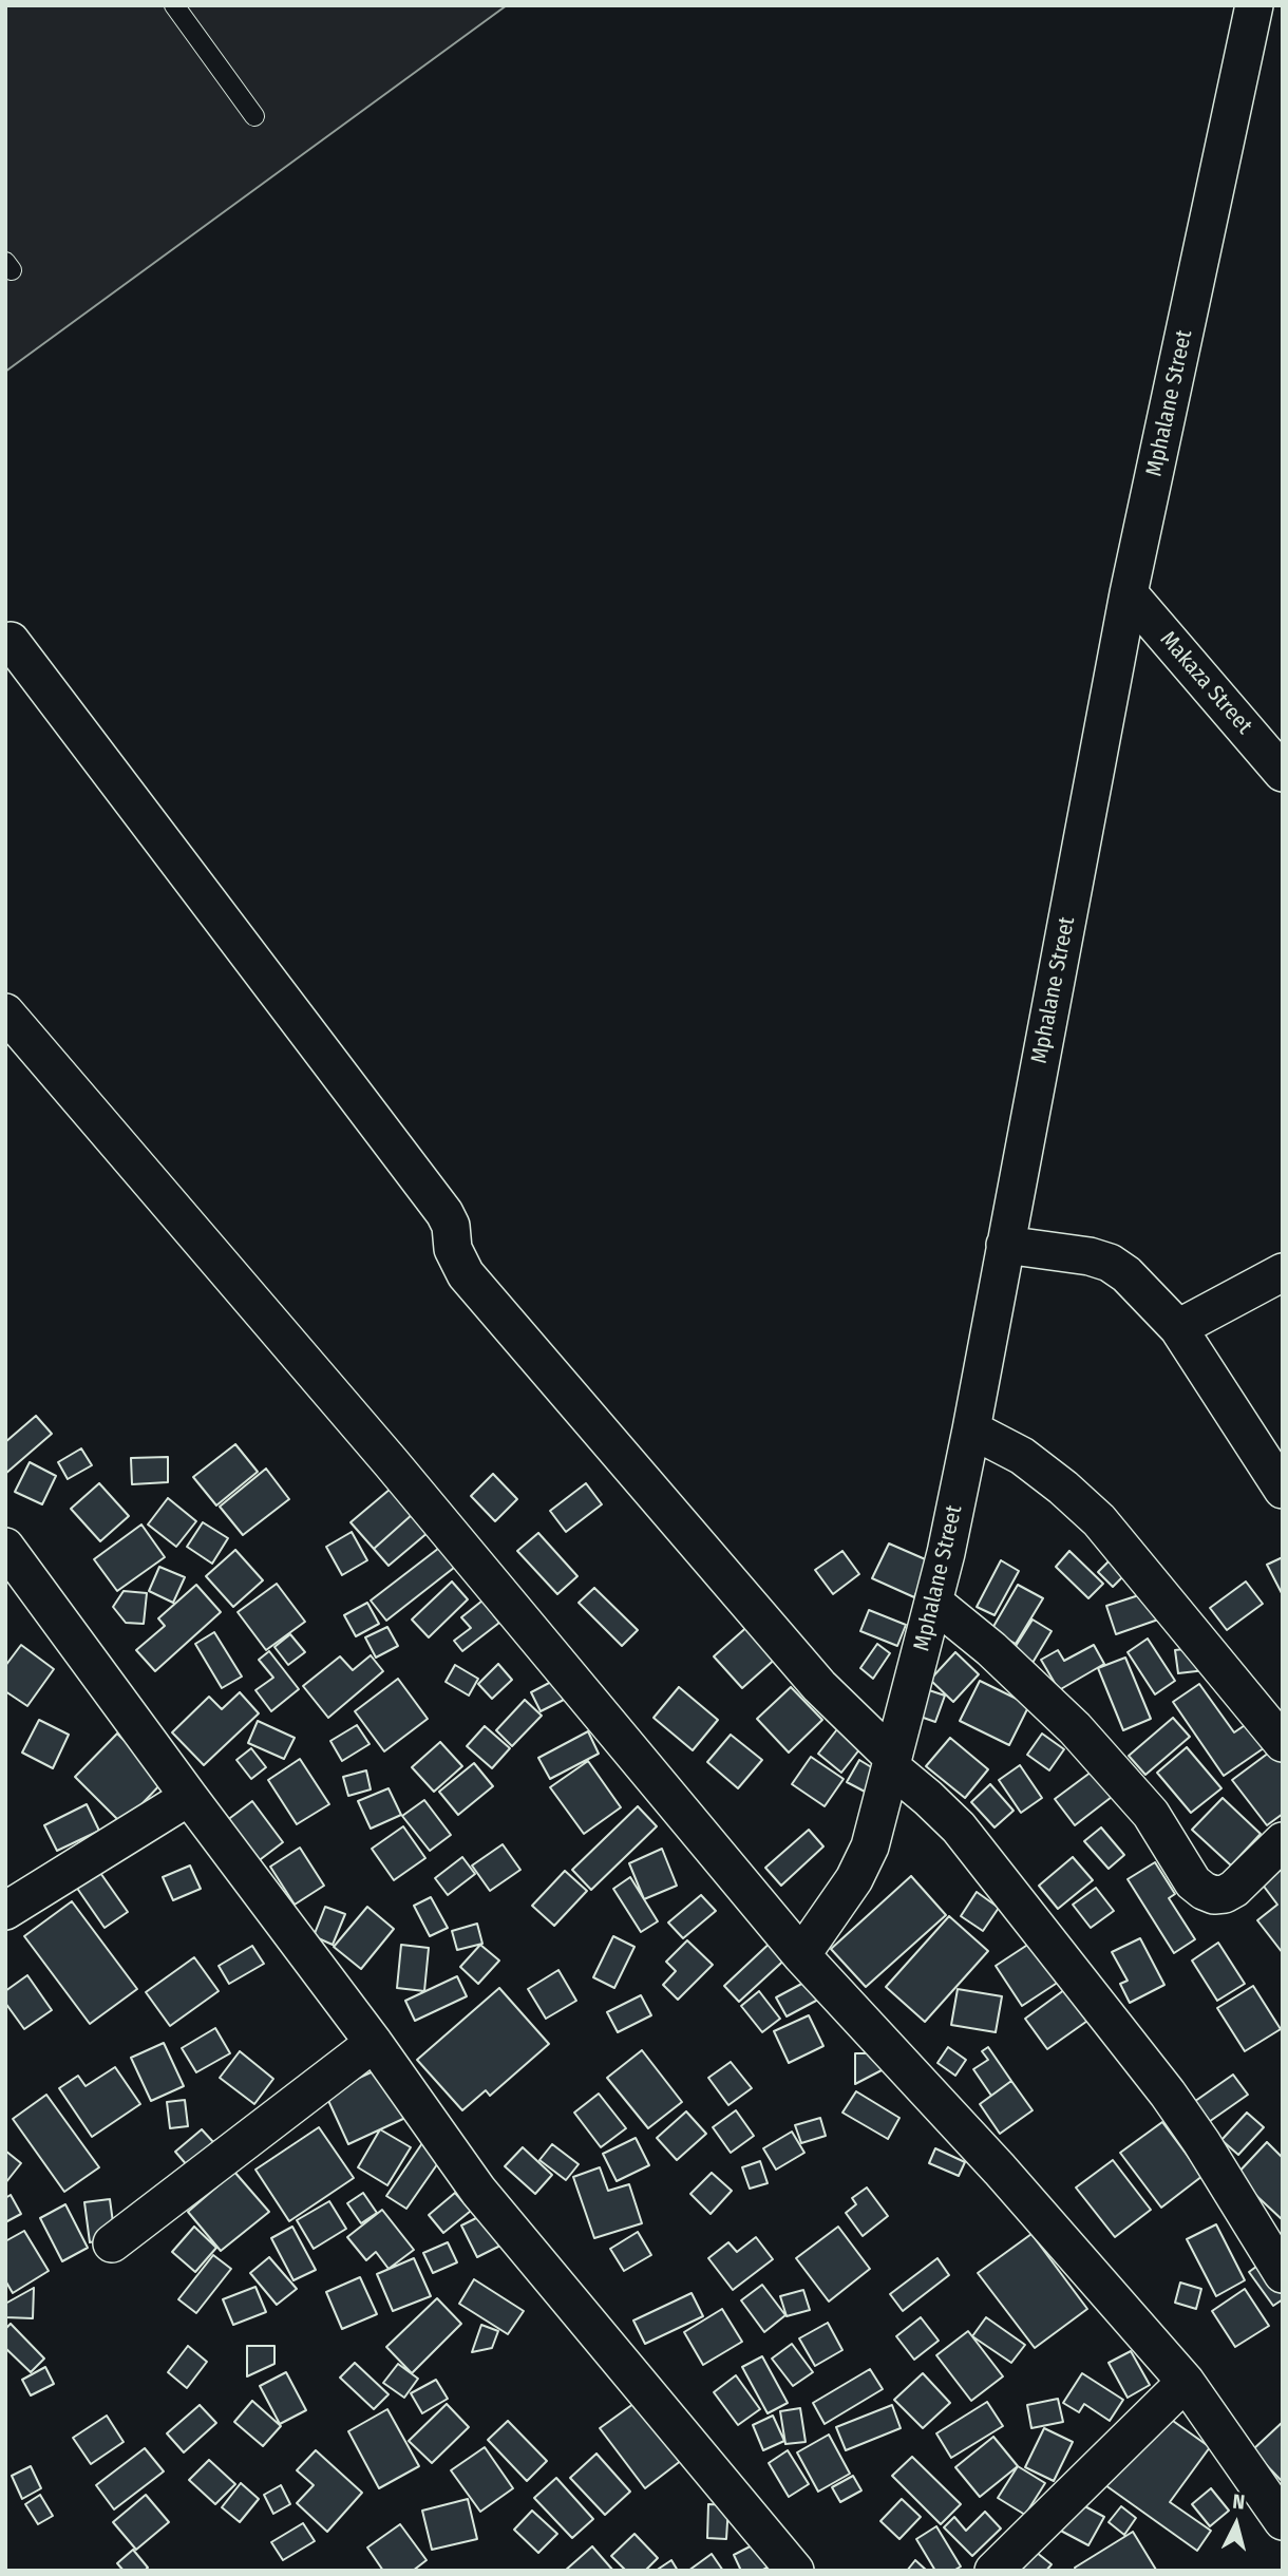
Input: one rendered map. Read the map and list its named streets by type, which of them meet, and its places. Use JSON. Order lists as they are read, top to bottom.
{
  "streets": {
    "street": ["Mphalane Street", "Makaza Street"]
  },
  "crossings": [
    ["Mphalane Street", "Makaza Street"]
  ],
  "north": "top"
}
